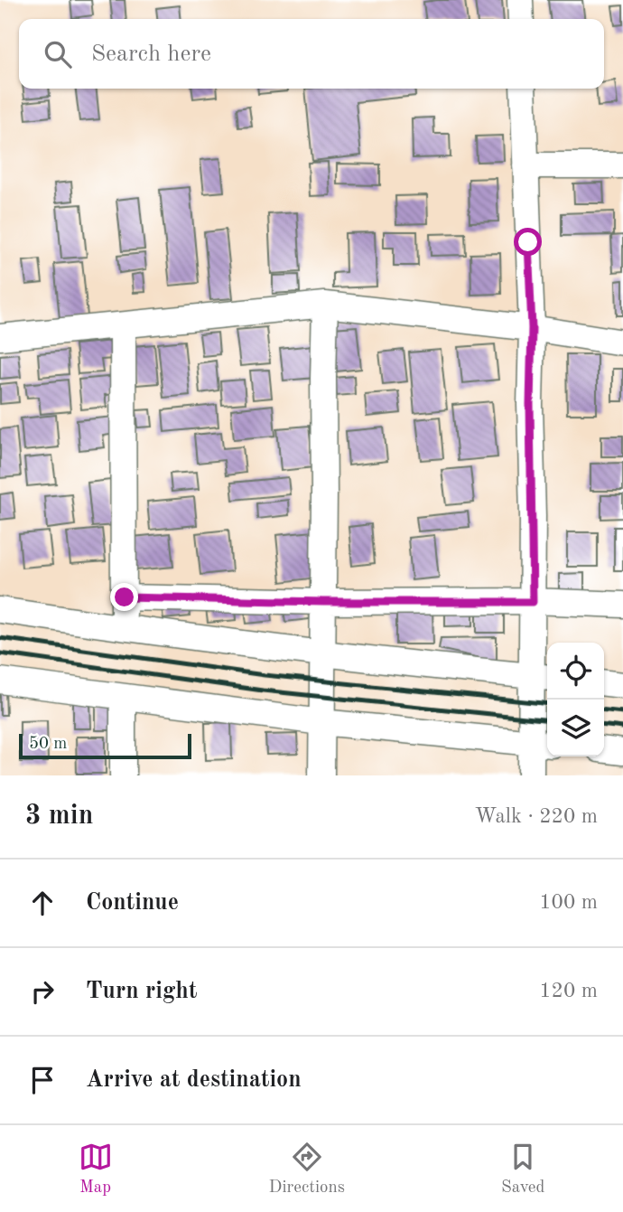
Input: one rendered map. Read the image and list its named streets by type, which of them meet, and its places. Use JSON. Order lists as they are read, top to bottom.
{
  "scale_bar": "50 m",
  "page": {
    "search": "Search here",
    "scale": "50 m",
    "heading": ["3 min", "Walk · 220 m"],
    "list": [
      ["Continue", "100 m"],
      ["Turn right", "120 m"],
      "Arrive at destination"
    ],
    "nav": ["Map", "Directions", "Saved"]
  }
}
